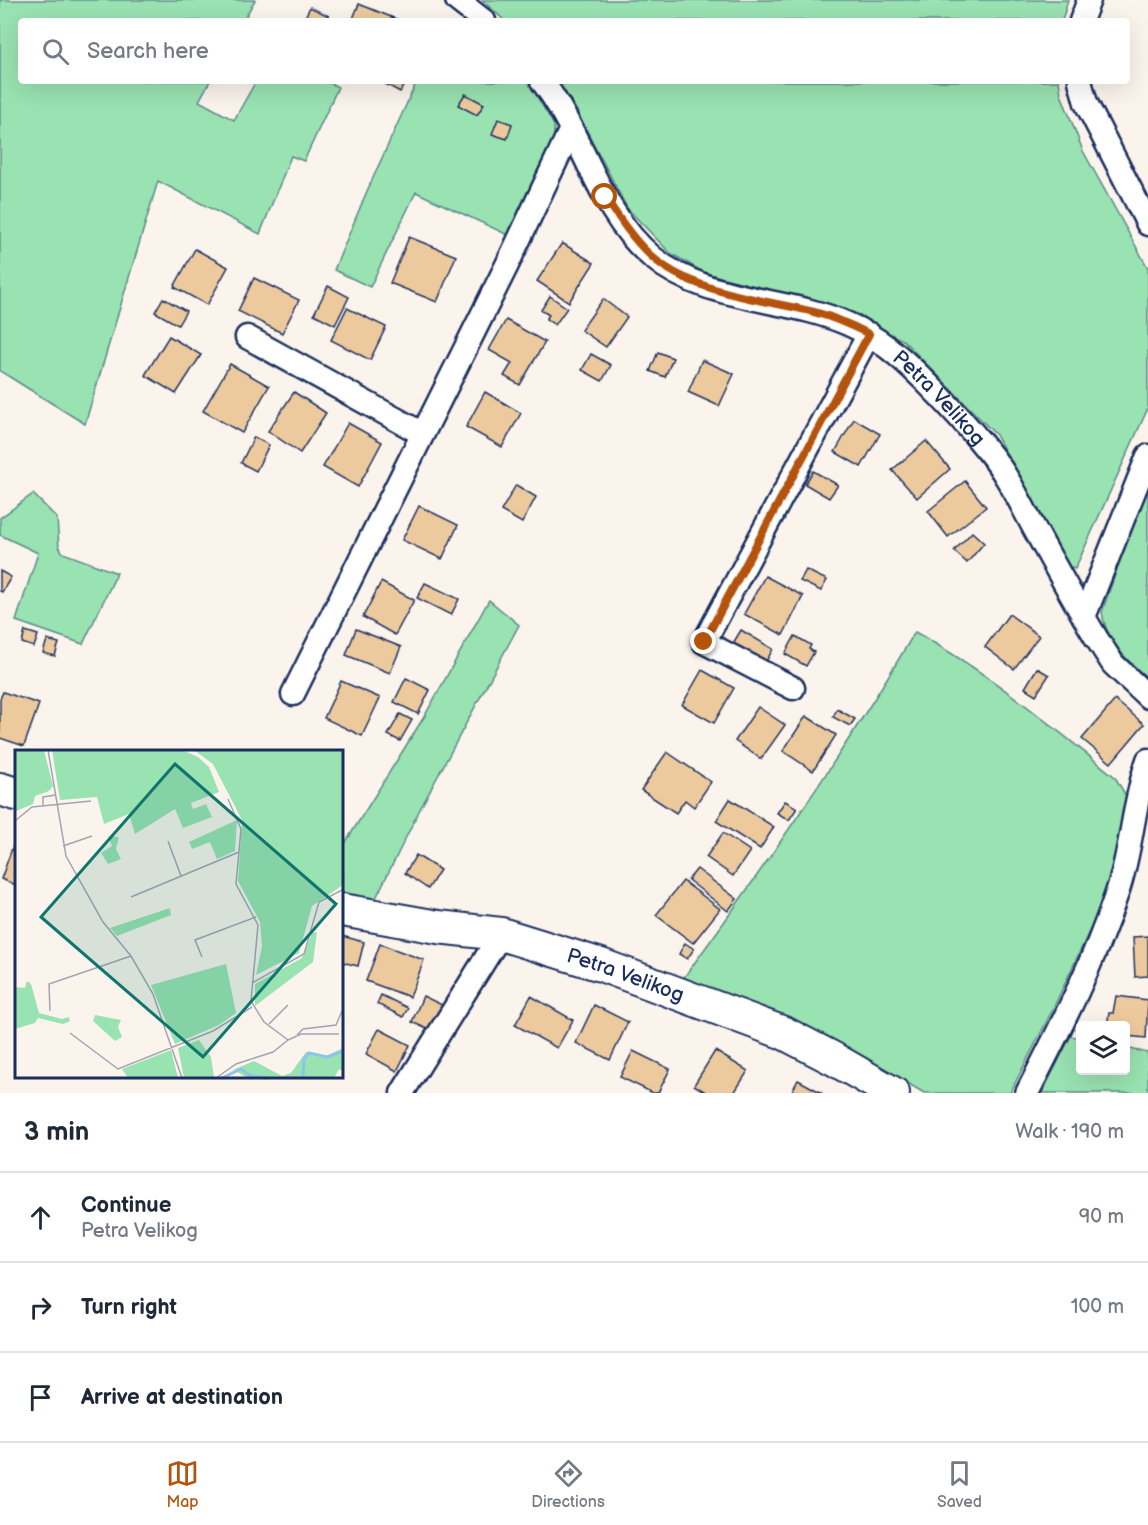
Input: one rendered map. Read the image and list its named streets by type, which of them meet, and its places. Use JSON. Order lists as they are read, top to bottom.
{
  "streets": {
    "street": ["Petra Velikog"]
  },
  "page": {
    "search": "Search here",
    "heading": ["3 min", "Walk · 190 m"],
    "list": [
      ["Continue", "Petra Velikog", "90 m"],
      ["Turn right", "100 m"],
      "Arrive at destination"
    ],
    "nav": ["Map", "Directions", "Saved"]
  }
}
